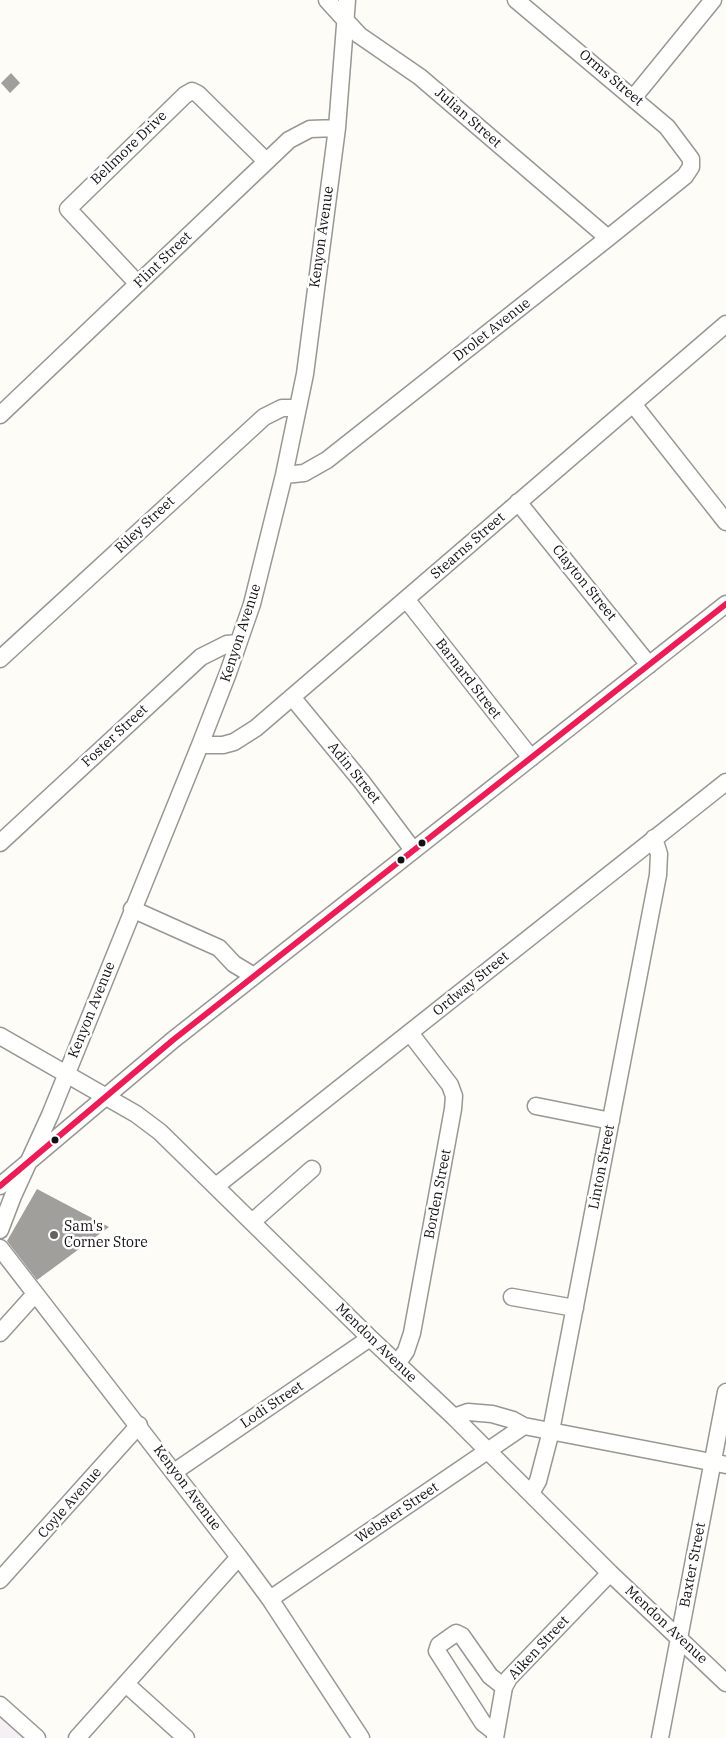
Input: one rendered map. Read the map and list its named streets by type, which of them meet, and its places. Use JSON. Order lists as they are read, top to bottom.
{
  "streets": {
    "street": [
      "Orms Street",
      "Julian Street",
      "Bellmore Drive",
      "Kenyon Avenue",
      "Flint Street",
      "Drolet Avenue",
      "Riley Street",
      "Stearns Street",
      "Clayton Street",
      "Barnard Street",
      "Foster Street",
      "Adin Street",
      "Ordway Street",
      "Linton Street",
      "Borden Street",
      "Mendon Avenue",
      "Lodi Street",
      "Coyle Avenue",
      "Webster Street",
      "Baxter Street",
      "Aiken Street"
    ]
  },
  "crossings": [
    ["Orms Street", "Drolet Avenue"],
    ["Julian Street", "Kenyon Avenue"],
    ["Julian Street", "Drolet Avenue"],
    ["Bellmore Drive", "Flint Street"],
    ["Kenyon Avenue", "Flint Street"],
    ["Kenyon Avenue", "Drolet Avenue"],
    ["Kenyon Avenue", "Riley Street"],
    ["Kenyon Avenue", "Stearns Street"],
    ["Kenyon Avenue", "Foster Street"],
    ["Kenyon Avenue", "Mendon Avenue"],
    ["Kenyon Avenue", "Lodi Street"],
    ["Kenyon Avenue", "Coyle Avenue"],
    ["Kenyon Avenue", "Webster Street"],
    ["Stearns Street", "Clayton Street"],
    ["Stearns Street", "Barnard Street"],
    ["Stearns Street", "Adin Street"],
    ["Ordway Street", "Linton Street"],
    ["Ordway Street", "Borden Street"],
    ["Ordway Street", "Mendon Avenue"],
    ["Linton Street", "Mendon Avenue"],
    ["Borden Street", "Mendon Avenue"],
    ["Mendon Avenue", "Lodi Street"],
    ["Mendon Avenue", "Webster Street"],
    ["Mendon Avenue", "Baxter Street"],
    ["Mendon Avenue", "Aiken Street"]
  ],
  "places": ["Sam's Corner Store"]
}
